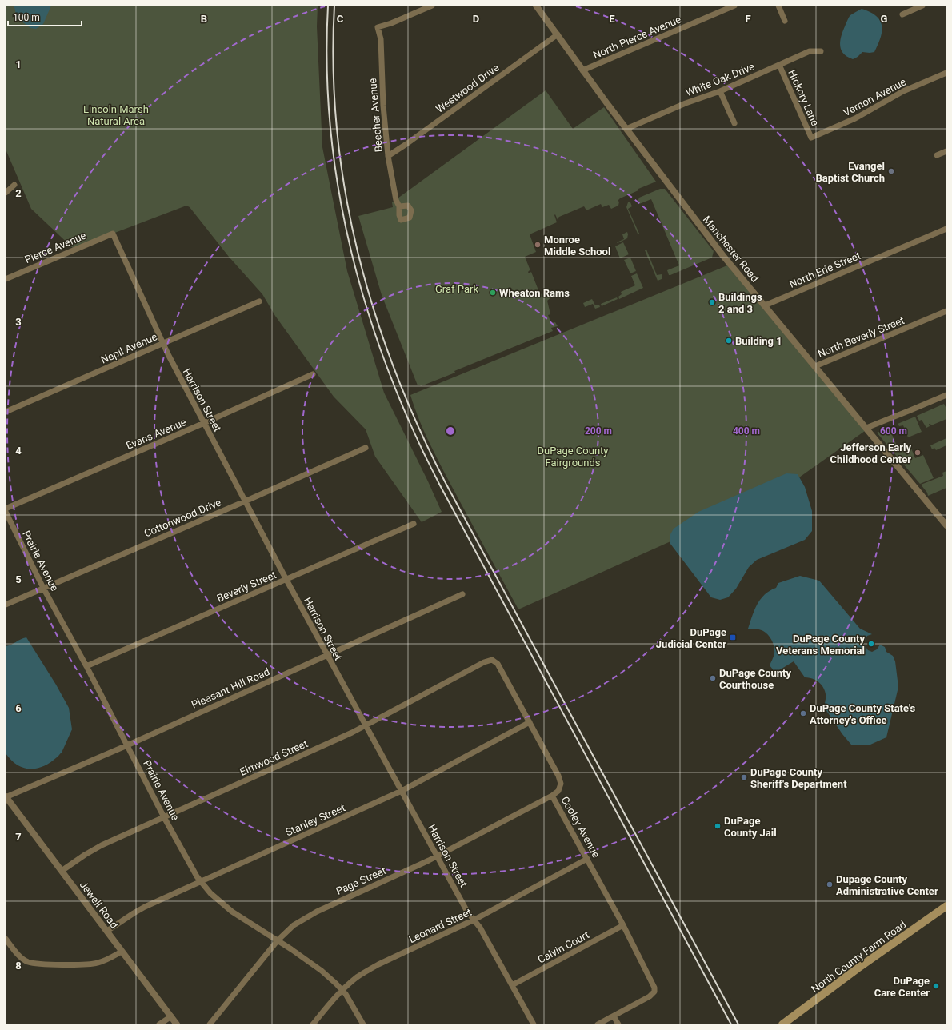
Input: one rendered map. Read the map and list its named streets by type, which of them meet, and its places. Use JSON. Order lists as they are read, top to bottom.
{
  "streets": {
    "main road": ["North County Farm Road"],
    "street": [
      "North Pierce Avenue",
      "White Oak Drive",
      "Westwood Drive",
      "Vernon Avenue",
      "Hickory Lane",
      "Beecher Avenue",
      "Pierce Avenue",
      "Manchester Road",
      "North Erie Street",
      "North Beverly Street",
      "Nepil Avenue",
      "Harrison Street",
      "Evans Avenue",
      "Cottonwood Drive",
      "Prairie Avenue",
      "Beverly Street",
      "Pleasant Hill Road",
      "Elmwood Street",
      "Stanley Street",
      "Cooley Avenue",
      "Page Street",
      "Jewell Road",
      "Leonard Street",
      "Calvin Court"
    ]
  },
  "crossings": [
    ["North Pierce Avenue", "Manchester Road"],
    ["White Oak Drive", "Hickory Lane"],
    ["White Oak Drive", "Manchester Road"],
    ["Westwood Drive", "Beecher Avenue"],
    ["Westwood Drive", "Manchester Road"],
    ["Vernon Avenue", "Hickory Lane"],
    ["Pierce Avenue", "Harrison Street"],
    ["Manchester Road", "North Erie Street"],
    ["Manchester Road", "North Beverly Street"],
    ["Nepil Avenue", "Harrison Street"],
    ["Harrison Street", "Evans Avenue"],
    ["Harrison Street", "Cottonwood Drive"],
    ["Harrison Street", "Beverly Street"],
    ["Harrison Street", "Pleasant Hill Road"],
    ["Harrison Street", "Elmwood Street"],
    ["Harrison Street", "Stanley Street"],
    ["Harrison Street", "Page Street"],
    ["Harrison Street", "Leonard Street"],
    ["Harrison Street", "Calvin Court"],
    ["Cottonwood Drive", "Prairie Avenue"],
    ["Prairie Avenue", "Beverly Street"],
    ["Prairie Avenue", "Pleasant Hill Road"],
    ["Prairie Avenue", "Elmwood Street"],
    ["Prairie Avenue", "Stanley Street"],
    ["Prairie Avenue", "Page Street"],
    ["Prairie Avenue", "Leonard Street"],
    ["Pleasant Hill Road", "Jewell Road"],
    ["Elmwood Street", "Cooley Avenue"],
    ["Elmwood Street", "Jewell Road"],
    ["Stanley Street", "Cooley Avenue"],
    ["Stanley Street", "Jewell Road"],
    ["Cooley Avenue", "Page Street"],
    ["Cooley Avenue", "Leonard Street"],
    ["Cooley Avenue", "Calvin Court"]
  ],
  "parks": ["Lincoln Marsh Natural Area", "Graf Park", "DuPage County Fairgrounds"],
  "places": {
    "other": [
      "Evangel Baptist Church",
      "Monroe Middle School",
      "Wheaton Rams",
      "Buildings 2 and 3",
      "Building 1",
      "Jefferson Early Childhood Center",
      "DuPage County Veterans Memorial",
      "DuPage County Courthouse",
      "DuPage County State's Attorney's Office",
      "DuPage County Sheriff's Department",
      "DuPage County Jail",
      "Dupage County Administrative Center",
      "DuPage Care Center"
    ],
    "transit": ["DuPage Judicial Center"]
  },
  "scale_bar": "100 m",
  "grid": {
    "columns": [
      "B",
      "C",
      "D",
      "E",
      "F",
      "G"
    ],
    "rows": [
      "1",
      "2",
      "3",
      "4",
      "5",
      "6",
      "7",
      "8"
    ]
  },
  "rings": ["200 m", "400 m", "600 m"]
}
